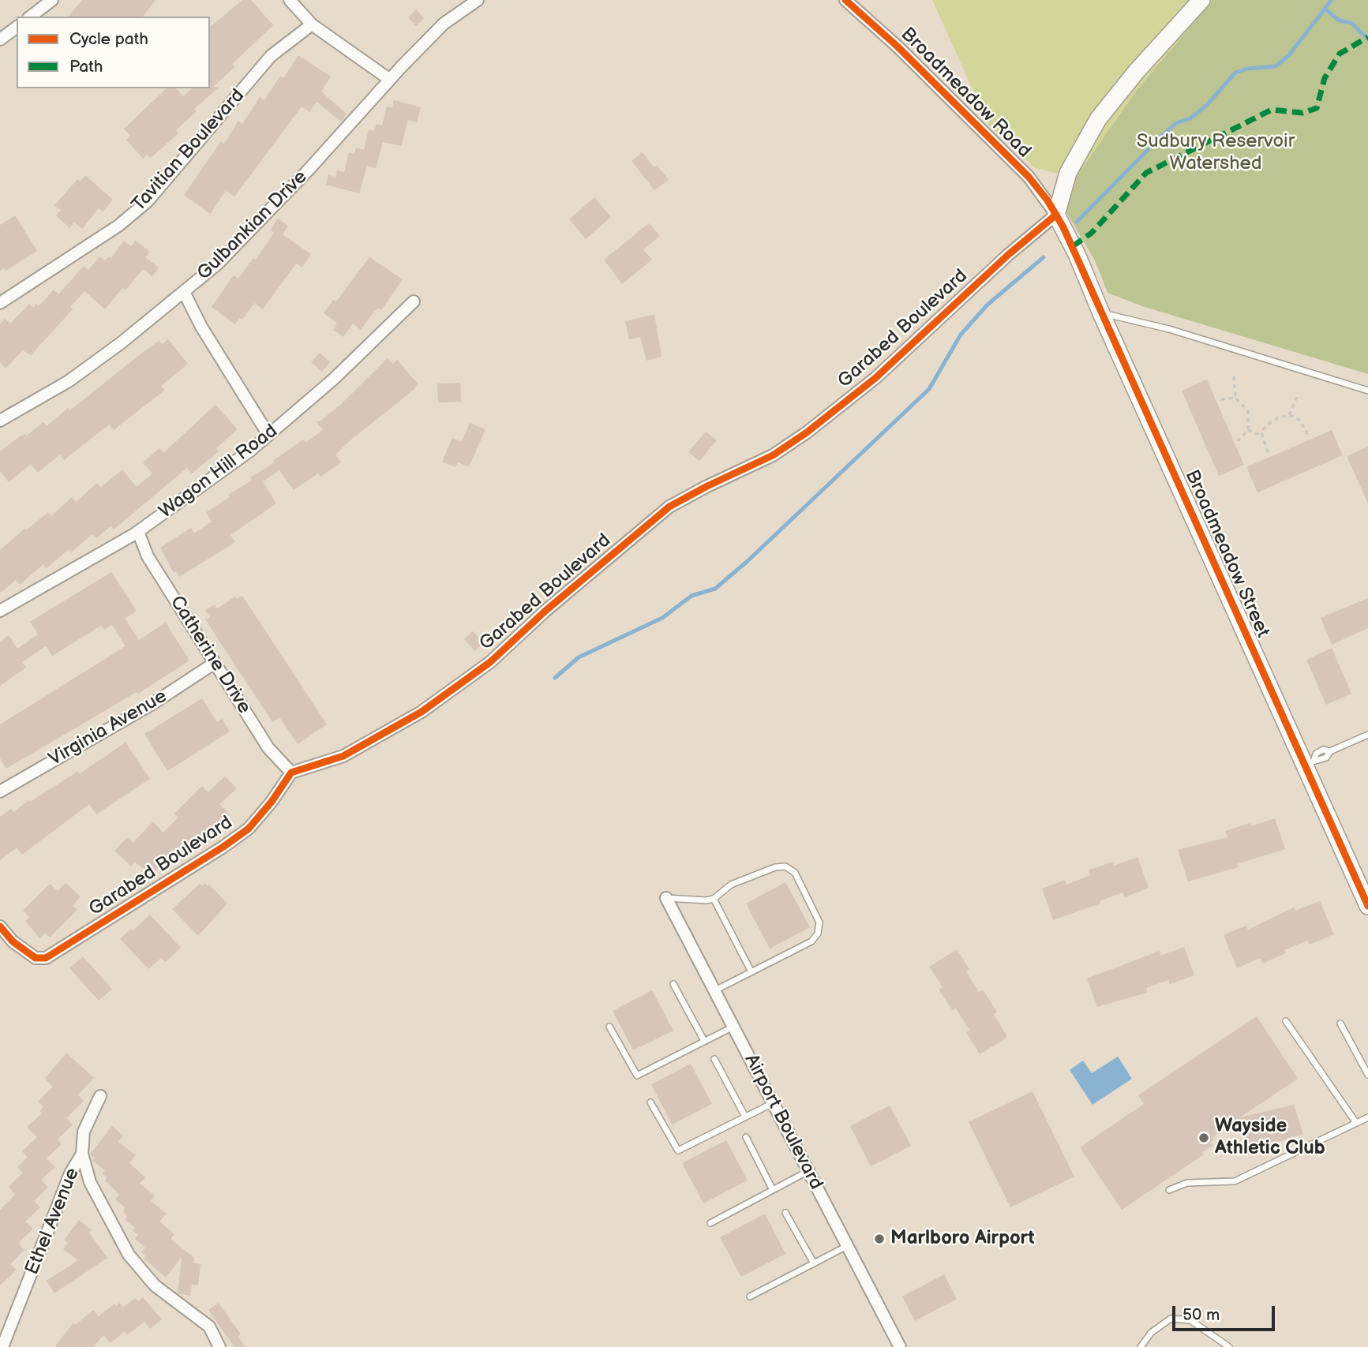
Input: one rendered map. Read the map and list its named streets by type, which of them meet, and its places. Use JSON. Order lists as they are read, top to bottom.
{
  "streets": {
    "street": [
      "Broadmeadow Road",
      "Tavitian Boulevard",
      "Gulbankian Drive",
      "Garabed Boulevard",
      "Wagon Hill Road",
      "Broadmeadow Street",
      "Catherine Drive",
      "Virginia Avenue",
      "Airport Boulevard",
      "Ethel Avenue"
    ]
  },
  "crossings": [
    ["Broadmeadow Road", "Garabed Boulevard"],
    ["Broadmeadow Road", "Broadmeadow Street"],
    ["Garabed Boulevard", "Broadmeadow Street"],
    ["Garabed Boulevard", "Catherine Drive"],
    ["Wagon Hill Road", "Catherine Drive"],
    ["Catherine Drive", "Virginia Avenue"]
  ],
  "parks": ["Sudbury Reservoir Watershed"],
  "places": ["Wayside Athletic Club", "Marlboro Airport"],
  "legend": ["Cycle path", "Path"],
  "scale_bar": "50 m"
}
